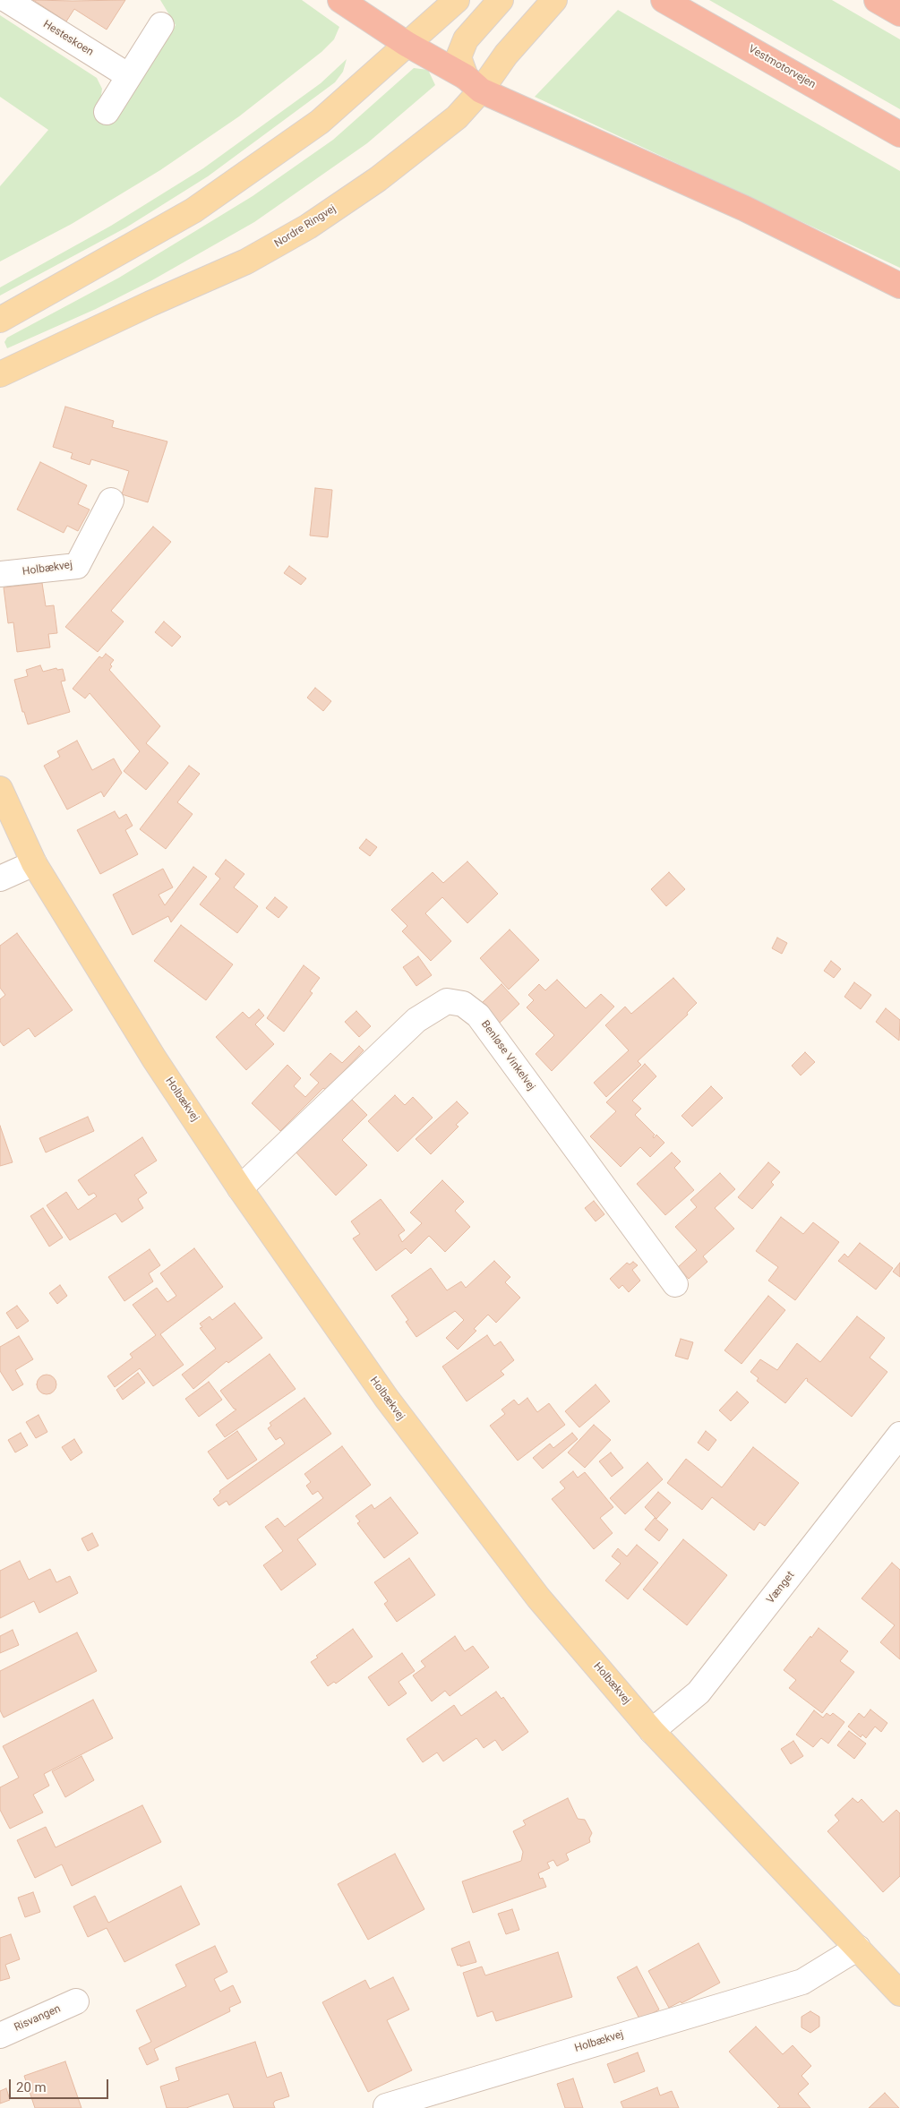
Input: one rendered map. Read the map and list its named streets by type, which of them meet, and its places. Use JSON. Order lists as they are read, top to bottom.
{
  "streets": {
    "highway": ["Vestmotorvejen"],
    "main road": ["Nordre Ringvej", "Holbækvej"],
    "street": [
      "Hesteskoen",
      "Benløse Vinkelvej",
      "Vænget",
      "Risvangen"
    ]
  },
  "crossings": [
    ["Holbækvej", "Benløse Vinkelvej"],
    ["Holbækvej", "Vænget"]
  ],
  "scale_bar": "20 m"
}
